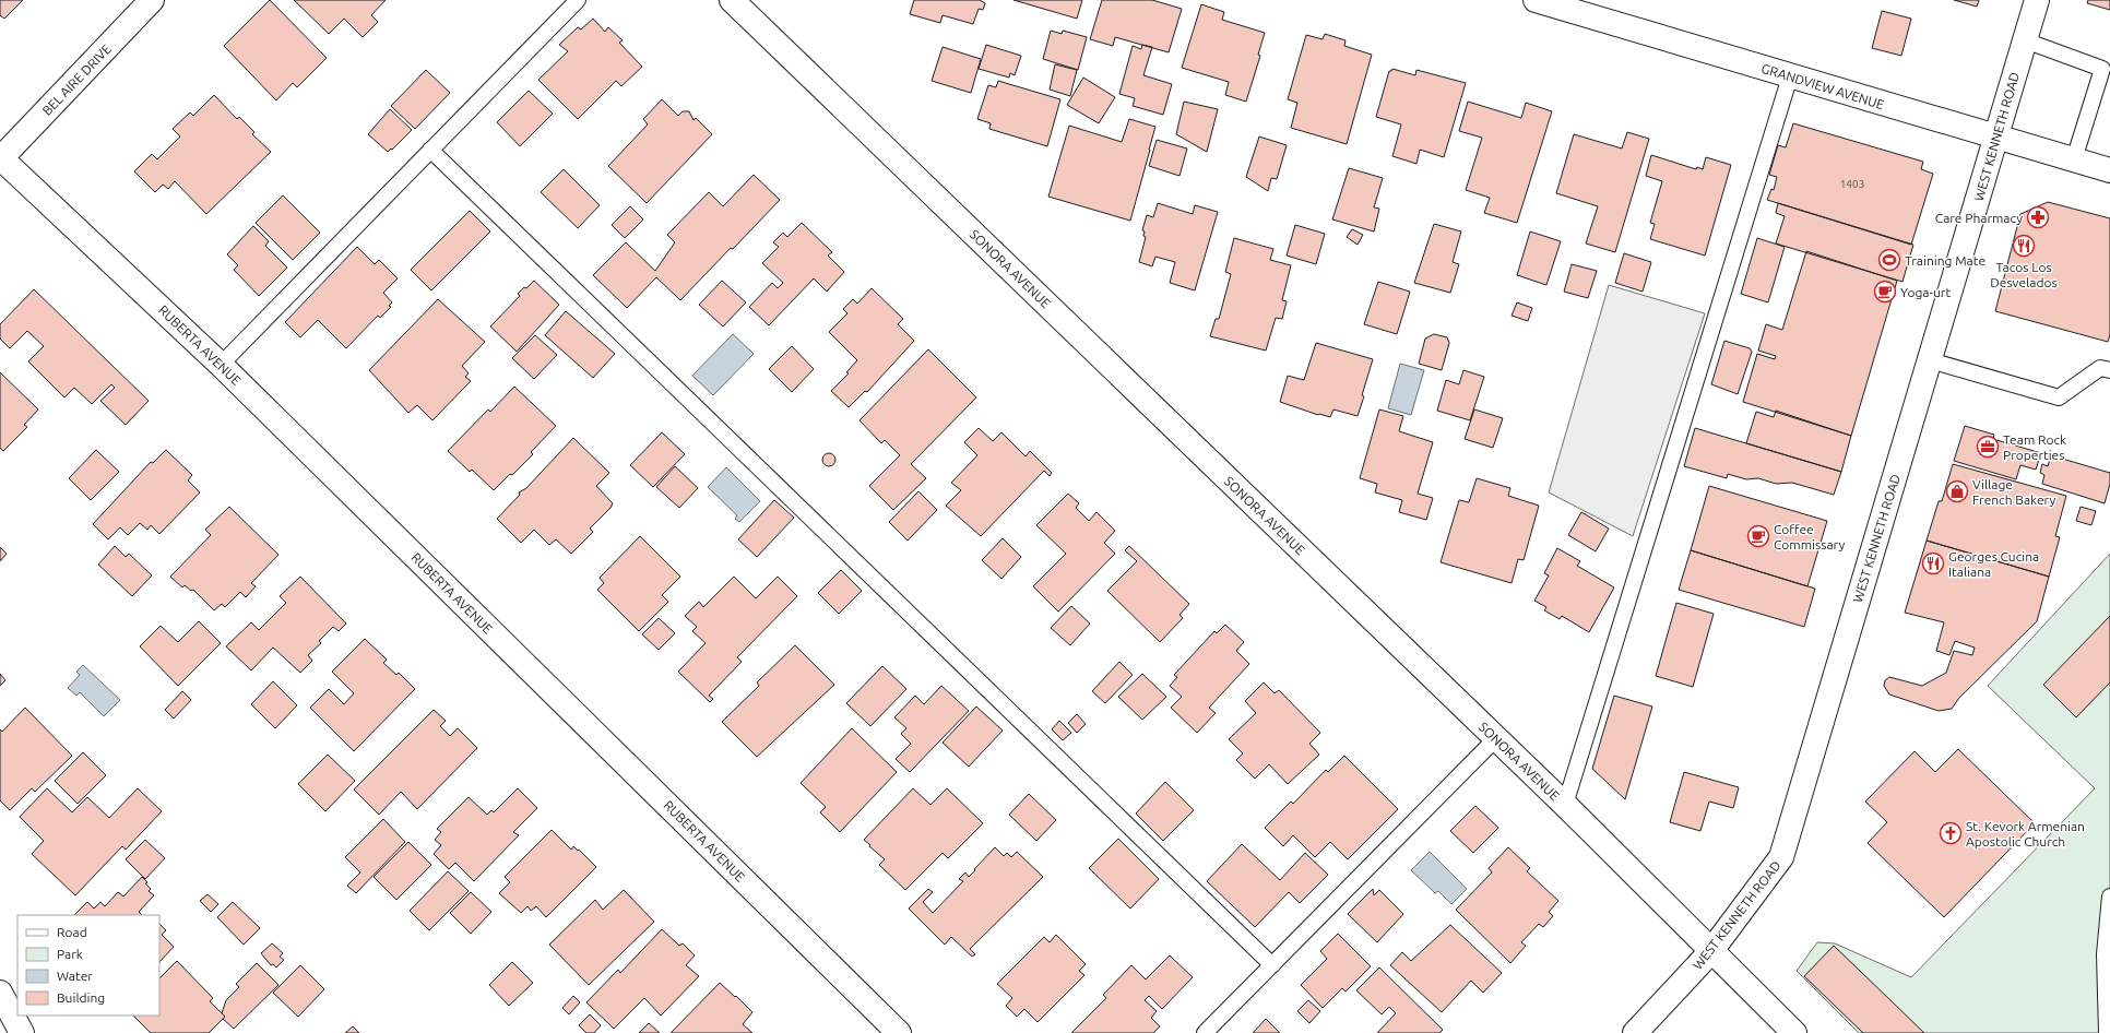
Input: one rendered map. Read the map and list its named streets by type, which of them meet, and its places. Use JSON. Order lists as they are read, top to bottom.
{
  "streets": {
    "street": [
      "BEL AIRE DRIVE",
      "GRANDVIEW AVENUE",
      "WEST KENNETH ROAD",
      "SONORA AVENUE",
      "RUBERTA AVENUE"
    ]
  },
  "crossings": [
    ["BEL AIRE DRIVE", "RUBERTA AVENUE"],
    ["GRANDVIEW AVENUE", "WEST KENNETH ROAD"],
    ["WEST KENNETH ROAD", "SONORA AVENUE"]
  ],
  "places": {
    "pharmacy": ["Care Pharmacy"],
    "restaurant": ["Tacos Los Desvelados", "Georges Cucina Italiana"],
    "sports": ["Training Mate"],
    "cafe": ["Yoga-urt", "Coffee Commissary"],
    "office": ["Team Rock Properties"],
    "shop": ["Village French Bakery"],
    "church": ["St. Kevork Armenian Apostolic Church"]
  },
  "house_numbers": ["1403"],
  "legend": [
    "Road",
    "Park",
    "Water",
    "Building"
  ]
}
